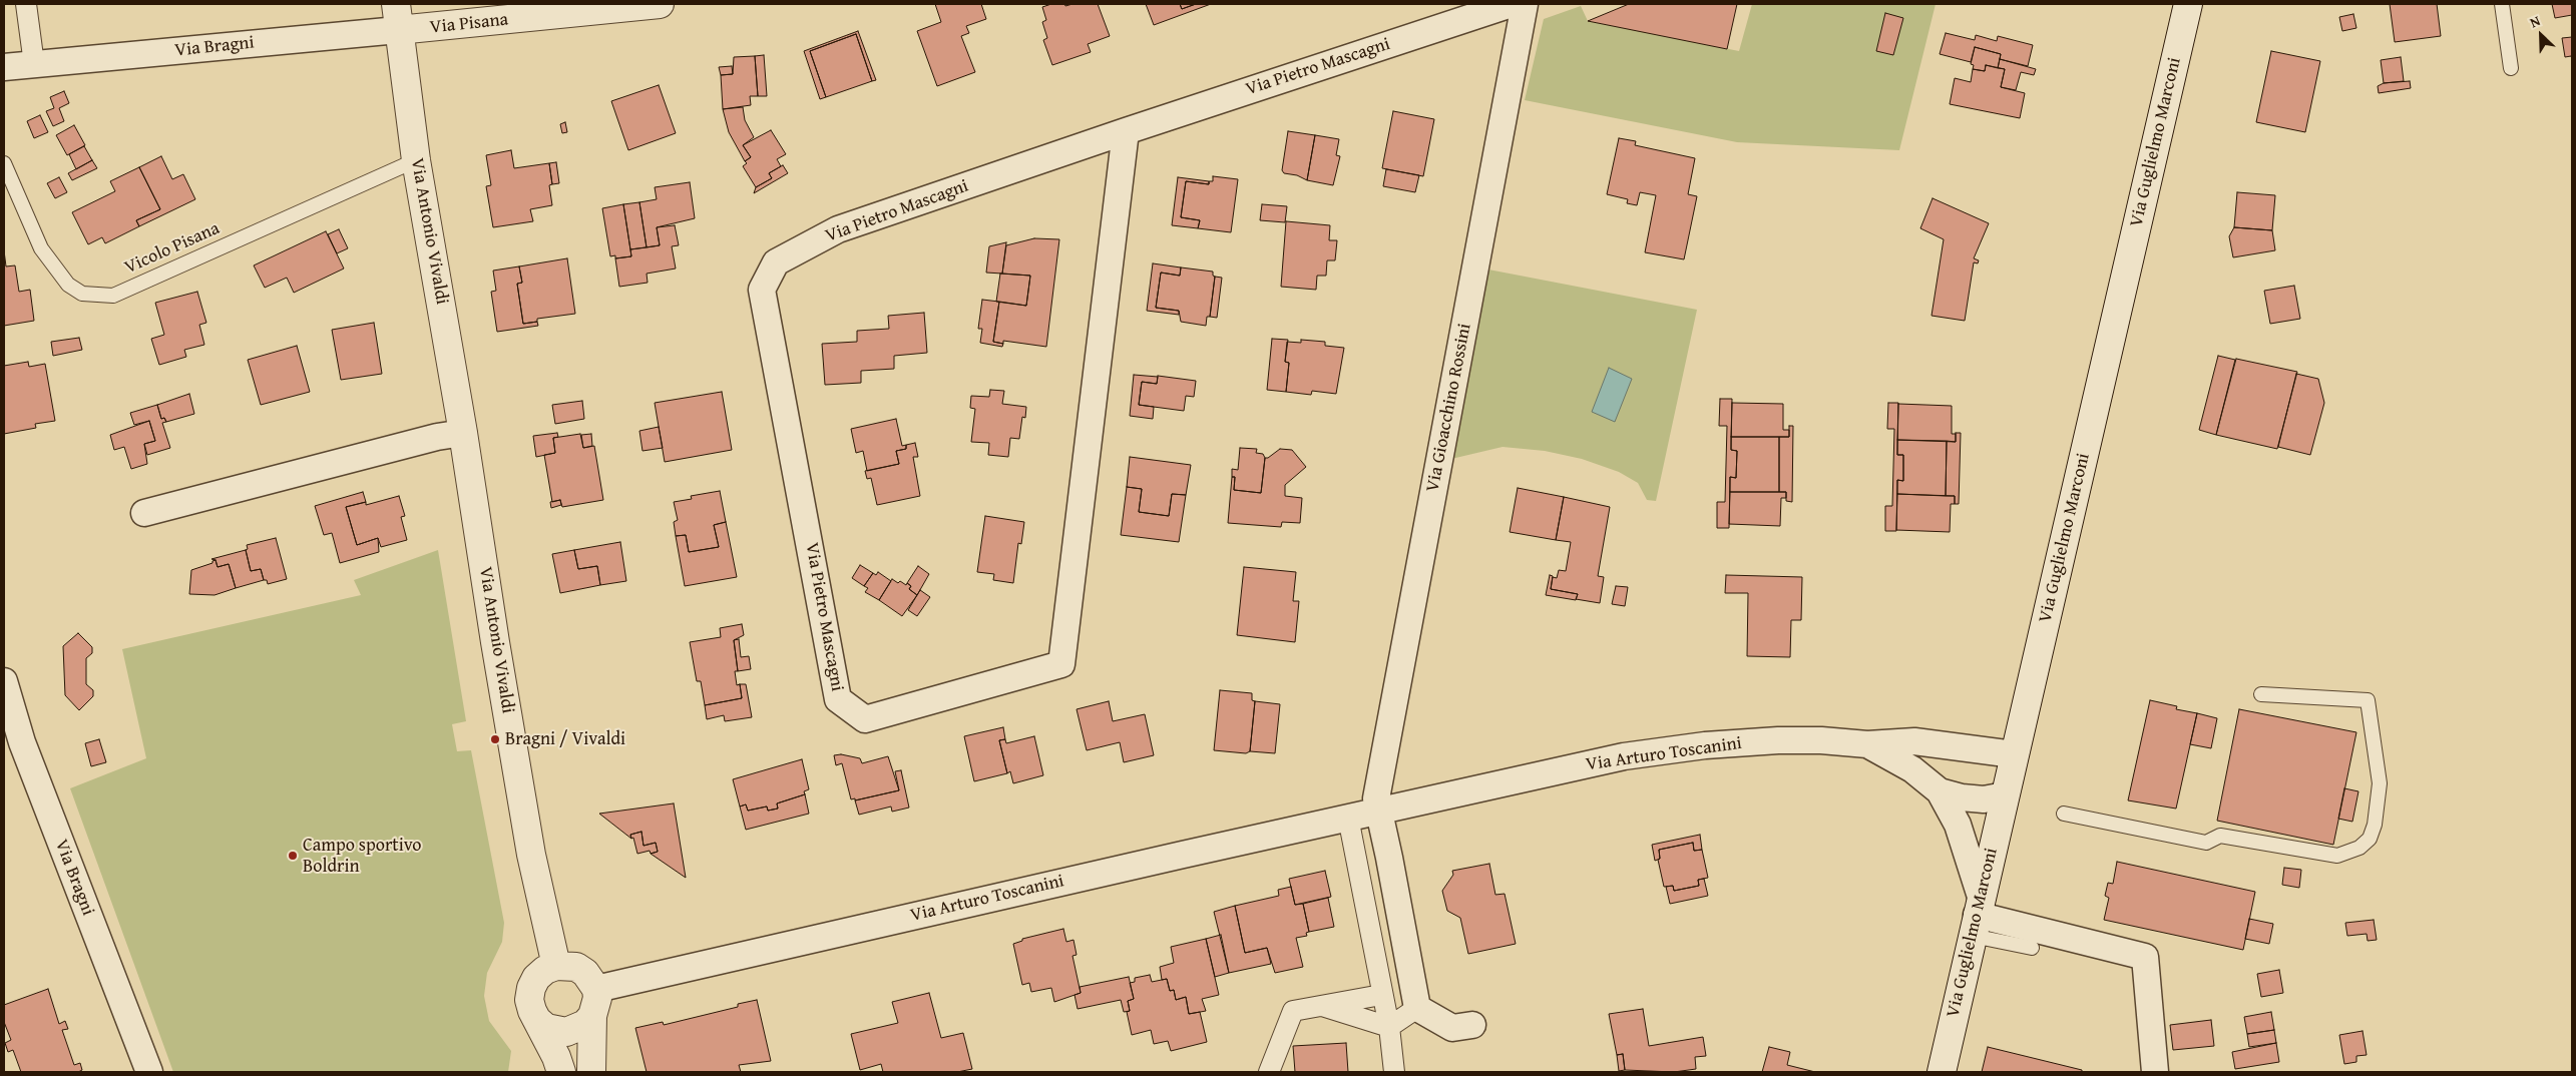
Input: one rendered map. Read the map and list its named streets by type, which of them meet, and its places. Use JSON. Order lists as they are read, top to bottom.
{
  "streets": {
    "street": [
      "Via Pisana",
      "Via Bragni",
      "Via Pietro Mascagni",
      "Via Guglielmo Marconi",
      "Via Antonio Vivaldi",
      "Via Gioacchino Rossini",
      "Via Arturo Toscanini"
    ],
    "lane": ["Vicolo Pisana"]
  },
  "crossings": [
    ["Via Pisana", "Via Bragni"],
    ["Via Pisana", "Via Antonio Vivaldi"],
    ["Via Bragni", "Via Antonio Vivaldi"],
    ["Via Guglielmo Marconi", "Via Arturo Toscanini"],
    ["Via Antonio Vivaldi", "Vicolo Pisana"],
    ["Via Antonio Vivaldi", "Via Arturo Toscanini"],
    ["Via Gioacchino Rossini", "Via Arturo Toscanini"]
  ],
  "places": ["Bragni / Vivaldi", "Campo sportivo Boldrin"],
  "north": "top left"
}
